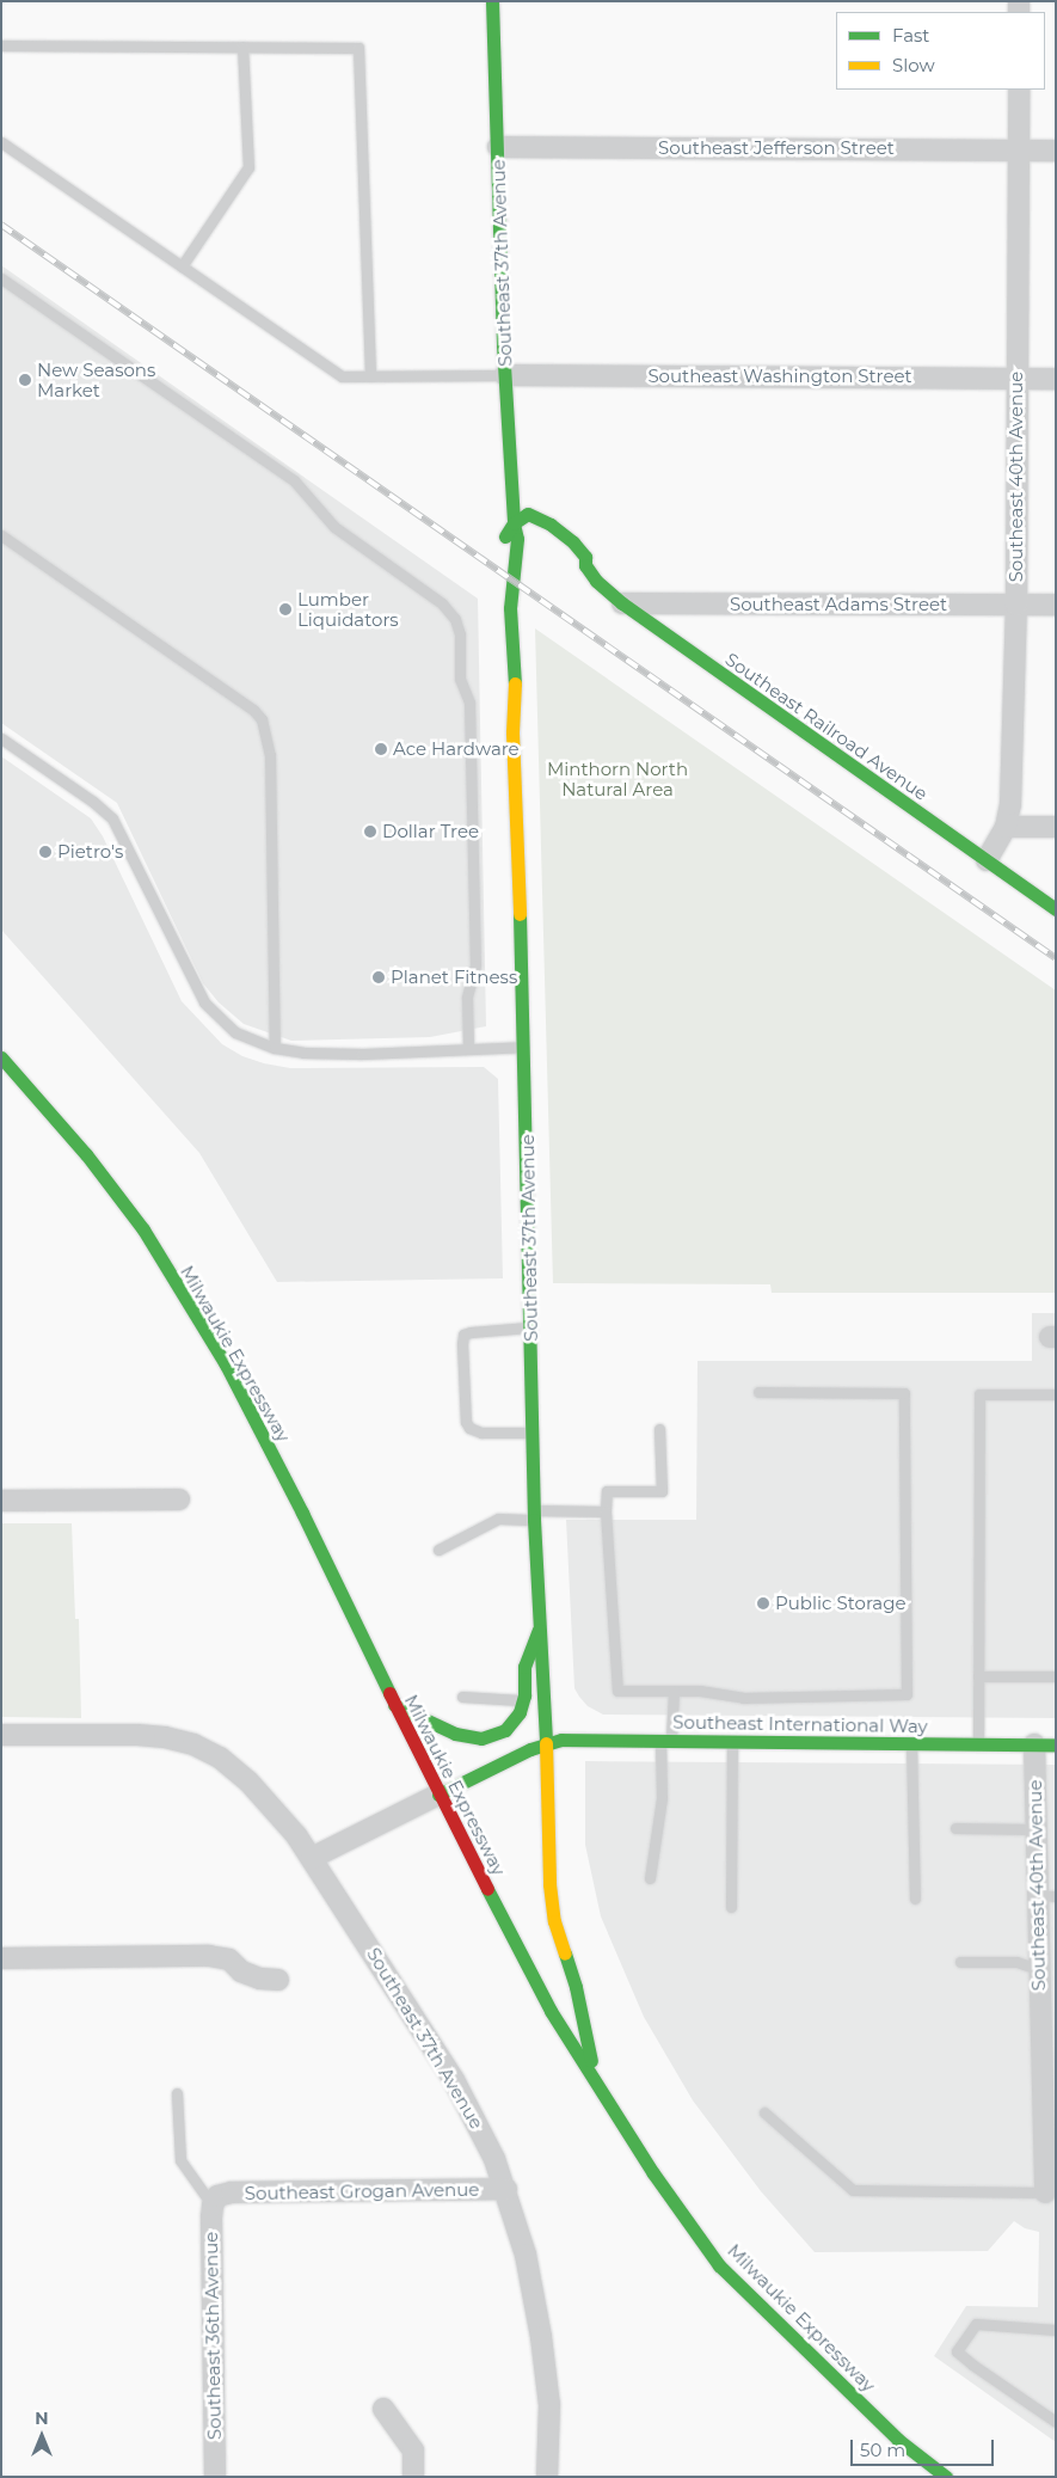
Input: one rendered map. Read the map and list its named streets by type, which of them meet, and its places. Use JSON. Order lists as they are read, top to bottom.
{
  "streets": {
    "main road": [
      "Southeast 37th Avenue",
      "Southeast Railroad Avenue",
      "Milwaukie Expressway",
      "Southeast International Way"
    ],
    "street": [
      "Southeast Jefferson Street",
      "Southeast Washington Street",
      "Southeast 40th Avenue",
      "Southeast Adams Street",
      "Southeast Grogan Avenue",
      "Southeast 36th Avenue"
    ]
  },
  "crossings": [
    ["Southeast Jefferson Street", "Southeast 37th Avenue"],
    ["Southeast Jefferson Street", "Southeast 40th Avenue"],
    ["Southeast 37th Avenue", "Southeast Washington Street"],
    ["Southeast 37th Avenue", "Southeast Railroad Avenue"],
    ["Southeast 37th Avenue", "Milwaukie Expressway"],
    ["Southeast 37th Avenue", "Southeast International Way"],
    ["Southeast 37th Avenue", "Southeast Grogan Avenue"],
    ["Southeast Washington Street", "Southeast 40th Avenue"],
    ["Southeast 40th Avenue", "Southeast Adams Street"],
    ["Southeast 40th Avenue", "Southeast Railroad Avenue"],
    ["Southeast 40th Avenue", "Southeast International Way"],
    ["Southeast Adams Street", "Southeast Railroad Avenue"],
    ["Milwaukie Expressway", "Southeast International Way"],
    ["Southeast Grogan Avenue", "Southeast 36th Avenue"]
  ],
  "parks": ["Minthorn North Natural Area"],
  "places": [
    "New Seasons Market",
    "Lumber Liquidators",
    "Ace Hardware",
    "Dollar Tree",
    "Pietro's",
    "Planet Fitness",
    "Public Storage"
  ],
  "legend": ["Fast", "Slow"],
  "scale_bar": "50 m",
  "north": "top"
}
